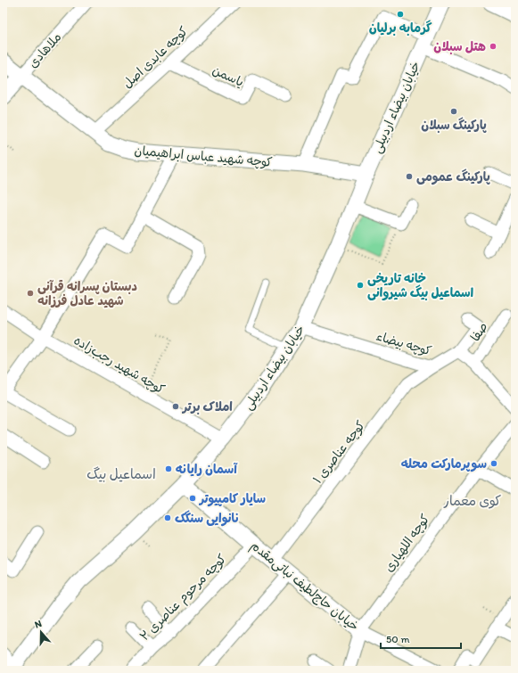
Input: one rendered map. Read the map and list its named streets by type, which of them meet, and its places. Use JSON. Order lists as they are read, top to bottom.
{
  "streets": {
    "street": [
      "ملاهادی",
      "کوچه عابدی اصل",
      "یاسمن",
      "خیابان بیضاء اردبیلی",
      "کوچه شهید عباس ابراهیمیان",
      "صفا",
      "کوچه بیضاء",
      "کوچه شهید رجب‌زاده",
      "کوچه عناصری ۱",
      "کوچه اللهیاری",
      "خیابان حاج‌لطیف نباتی‌مقدم",
      "کوچه مرحوم عناصری ۲"
    ]
  },
  "crossings": [
    ["ملاهادی", "کوچه شهید عباس ابراهیمیان"],
    ["کوچه عابدی اصل", "یاسمن"],
    ["کوچه عابدی اصل", "کوچه شهید عباس ابراهیمیان"],
    ["خیابان بیضاء اردبیلی", "کوچه شهید عباس ابراهیمیان"],
    ["خیابان بیضاء اردبیلی", "کوچه بیضاء"],
    ["خیابان بیضاء اردبیلی", "کوچه شهید رجب‌زاده"],
    ["خیابان بیضاء اردبیلی", "خیابان حاج‌لطیف نباتی‌مقدم"],
    ["کوچه بیضاء", "کوچه عناصری ۱"],
    ["کوچه عناصری ۱", "خیابان حاج‌لطیف نباتی‌مقدم"],
    ["کوچه اللهیاری", "خیابان حاج‌لطیف نباتی‌مقدم"],
    ["خیابان حاج‌لطیف نباتی‌مقدم", "کوچه مرحوم عناصری ۲"]
  ],
  "districts": ["اسماعیل بیگ", "کوی معمار"],
  "places": [
    "گرمابه برلیان",
    "هتل سبلان",
    "پارکینگ سبلان",
    "پارکینگ عمومی",
    "خانه تاریخی اسماعیل بیگ شیروانی",
    "دبستان پسرانه قرآنی شهید عادل فرزانه",
    "املاک برتر",
    "سوپرمارکت محله",
    "آسمان رایانه",
    "سایار کامپیوتر",
    "نانوایی سنگک"
  ],
  "scale_bar": "50 m",
  "north": "top"
}
